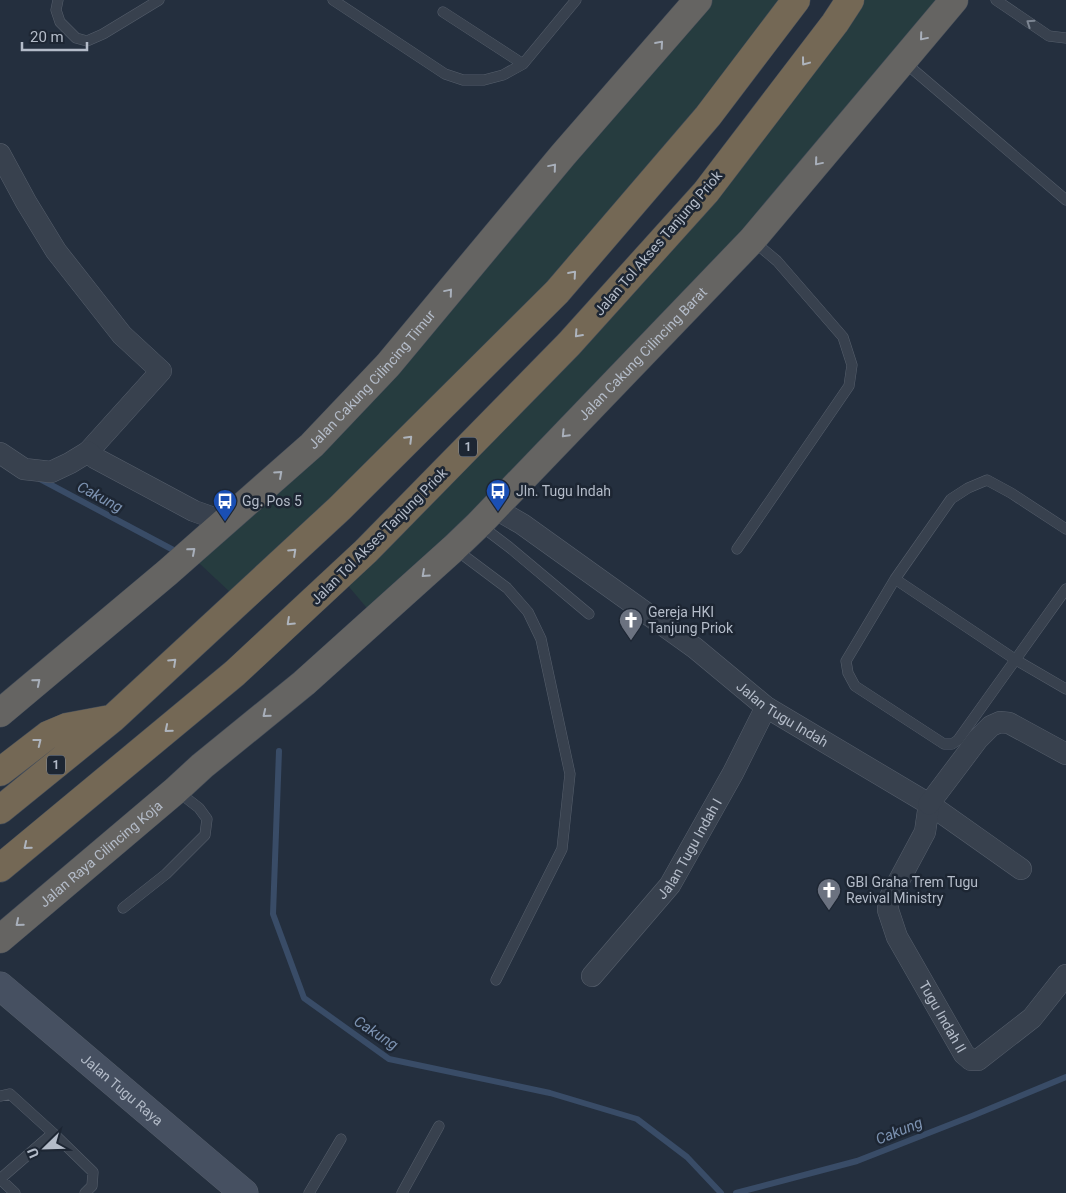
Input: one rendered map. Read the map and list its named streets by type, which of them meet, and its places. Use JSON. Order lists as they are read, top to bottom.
{
  "streets": {
    "highway": [
      "Jalan Tol Akses Tanjung Priok",
      "Jalan Cakung Cilincing Barat",
      "Jalan Cakung Cilincing Timur",
      "1",
      "Jalan Raya Cilincing Koja"
    ],
    "main road": ["Jalan Tugu Raya"],
    "street": ["Jalan Tugu Indah", "Jalan Tugu Indah I", "Tugu Indah II"]
  },
  "crossings": [
    ["Jalan Cakung Cilincing Barat", "Jalan Tugu Indah"],
    ["Jalan Cakung Cilincing Barat", "Jalan Raya Cilincing Koja"],
    ["Jalan Tugu Indah", "Jalan Tugu Indah I"],
    ["Jalan Tugu Indah", "Tugu Indah II"]
  ],
  "water": ["Cakung"],
  "places": {
    "bus stop": ["Jln. Tugu Indah", "Gg. Pos 5"],
    "church": ["Gereja HKI Tanjung Priok", "GBI Graha Trem Tugu Revival Ministry"]
  },
  "scale_bar": "20 m",
  "north": "bottom left"
}
